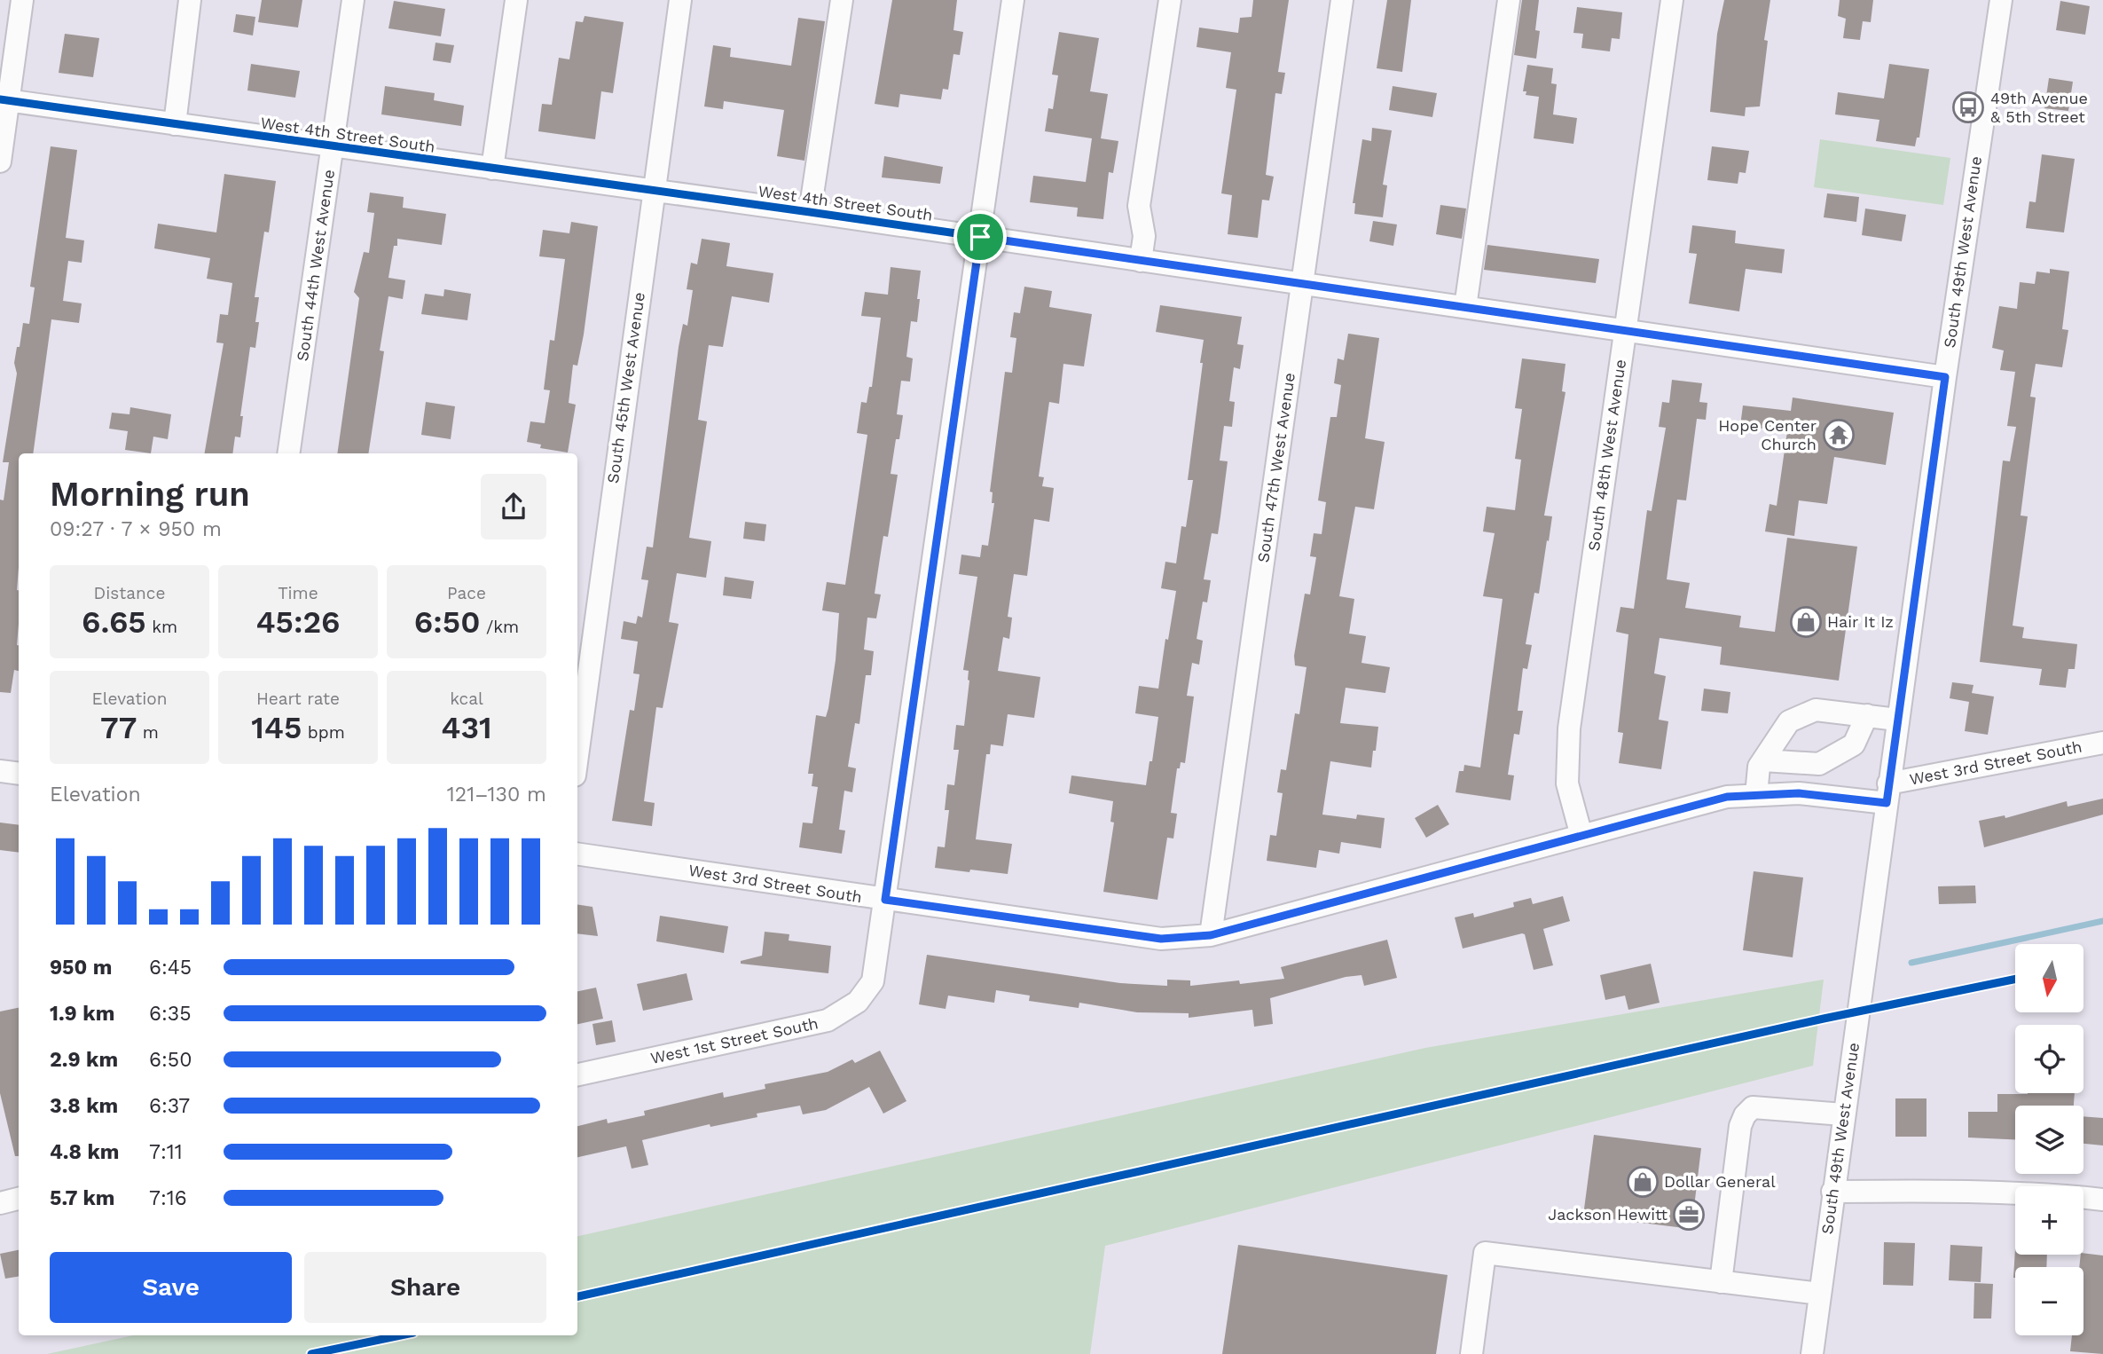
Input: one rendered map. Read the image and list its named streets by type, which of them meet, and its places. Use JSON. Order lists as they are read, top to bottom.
{
  "streets": {
    "street": [
      "West 4th Street South",
      "South 49th West Avenue",
      "South 44th West Avenue",
      "South 45th West Avenue",
      "South 48th West Avenue",
      "South 47th West Avenue",
      "West 3rd Street South",
      "West 1st Street South"
    ]
  },
  "crossings": [
    ["West 4th Street South", "South 49th West Avenue"],
    ["West 4th Street South", "South 44th West Avenue"],
    ["West 4th Street South", "South 45th West Avenue"],
    ["West 4th Street South", "South 48th West Avenue"],
    ["West 4th Street South", "South 47th West Avenue"],
    ["West 4th Street South", "West 1st Street South"],
    ["South 49th West Avenue", "West 3rd Street South"],
    ["South 48th West Avenue", "West 3rd Street South"],
    ["South 47th West Avenue", "West 3rd Street South"],
    ["West 3rd Street South", "West 1st Street South"]
  ],
  "places": {
    "bus stop": ["49th Avenue & 5th Street"],
    "temple": ["Hope Center Church"],
    "shop": ["Hair It Iz", "Dollar General"],
    "office": ["Jackson Hewitt"]
  },
  "north": "bottom",
  "page": {
    "heading": ["Morning run", "09:27 · 7 × 950 m"],
    "stats": [
      ["Distance", "6.65 km"],
      ["Time", "45:26"],
      ["Pace", "6:50 /km"],
      ["Elevation", "77 m"],
      ["Heart rate", "145 bpm"],
      ["kcal", "431"]
    ],
    "chart": ["Elevation", "121–130 m"],
    "map_buttons": ["+", "−"],
    "list": [
      {
        "name": "950 m",
        "note": "6:45"
      },
      {
        "name": "1.9 km",
        "note": "6:35"
      },
      {
        "name": "2.9 km",
        "note": "6:50"
      },
      {
        "name": "3.8 km",
        "note": "6:37"
      },
      {
        "name": "4.8 km",
        "note": "7:11"
      },
      {
        "name": "5.7 km",
        "note": "7:16"
      }
    ],
    "buttons": ["Save", "Share"]
  }
}
